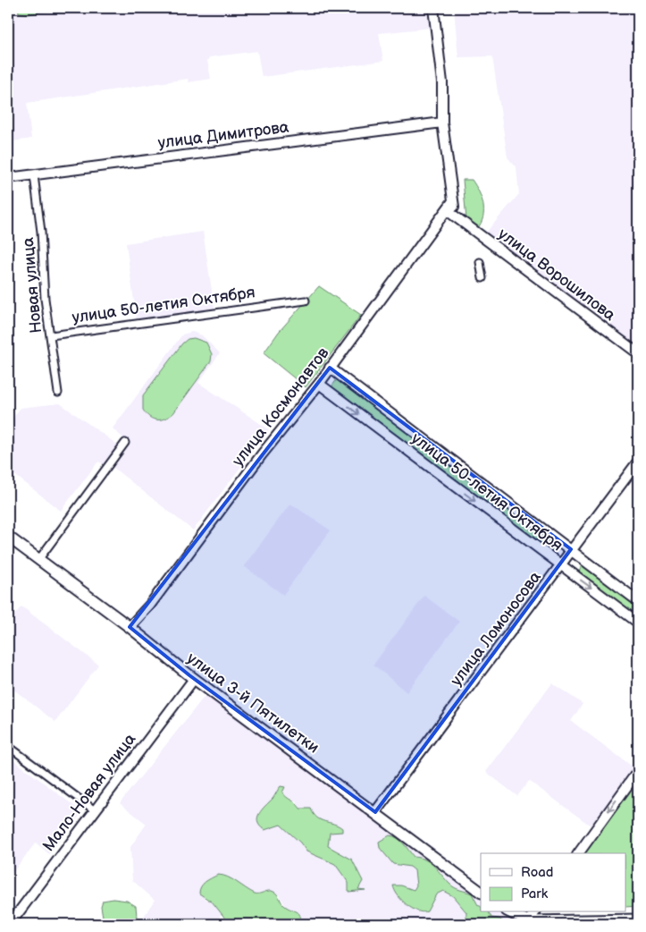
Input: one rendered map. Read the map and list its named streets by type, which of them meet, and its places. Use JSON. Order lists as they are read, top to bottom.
{
  "streets": {
    "main road": [
      "улица Димитрова",
      "улица Ворошилова",
      "улица 50-летия Октября",
      "улица Космонавтов",
      "улица Ломоносова",
      "улица 3-й Пятилетки",
      "Мало-Новая улица"
    ],
    "street": ["Новая улица"]
  },
  "crossings": [
    ["улица Димитрова", "улица Ворошилова"],
    ["улица Димитрова", "Новая улица"],
    ["улица Ворошилова", "улица Космонавтов"],
    ["Новая улица", "улица 50-летия Октября"],
    ["улица 50-летия Октября", "улица Космонавтов"],
    ["улица 50-летия Октября", "улица Ломоносова"],
    ["улица Космонавтов", "улица 3-й Пятилетки"],
    ["улица Ломоносова", "улица 3-й Пятилетки"],
    ["улица 3-й Пятилетки", "Мало-Новая улица"]
  ],
  "one_way": ["улица 50-летия Октября"],
  "legend": ["Road", "Park"]
}
